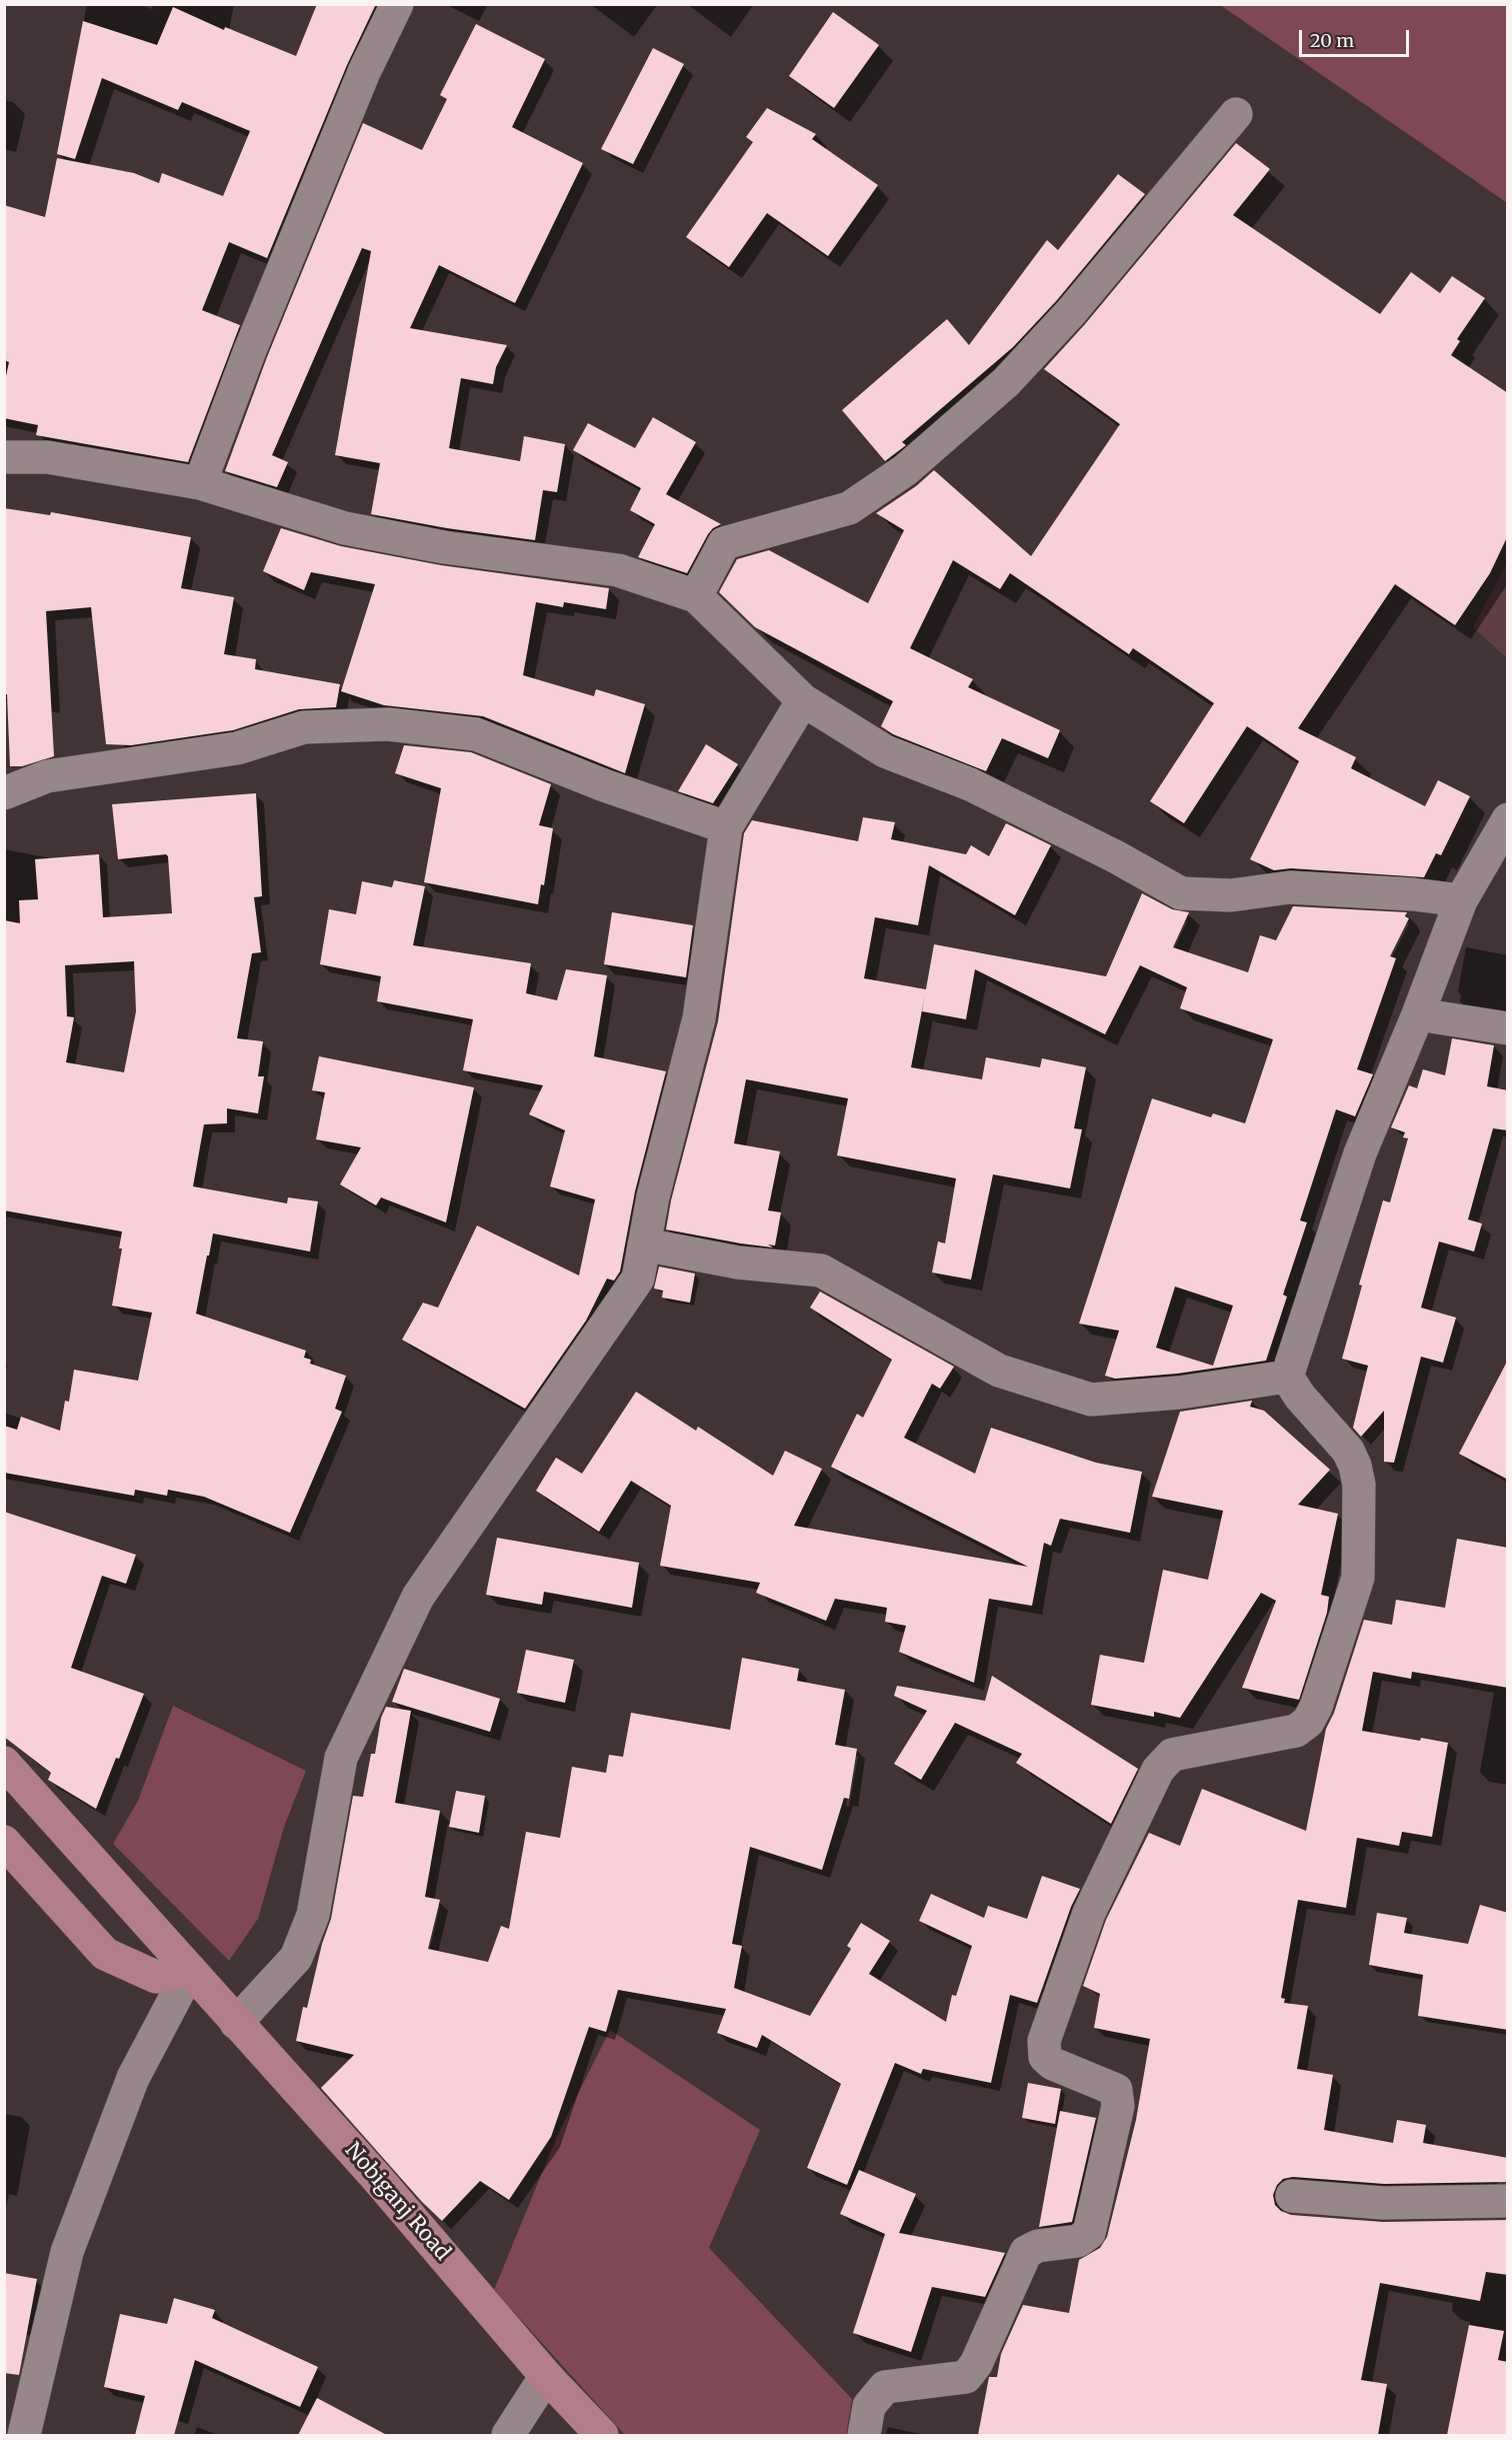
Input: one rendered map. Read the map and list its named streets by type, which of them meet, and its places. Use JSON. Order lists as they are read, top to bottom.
{
  "streets": {
    "main road": ["Nobiganj Road"]
  },
  "scale_bar": "20 m"
}
